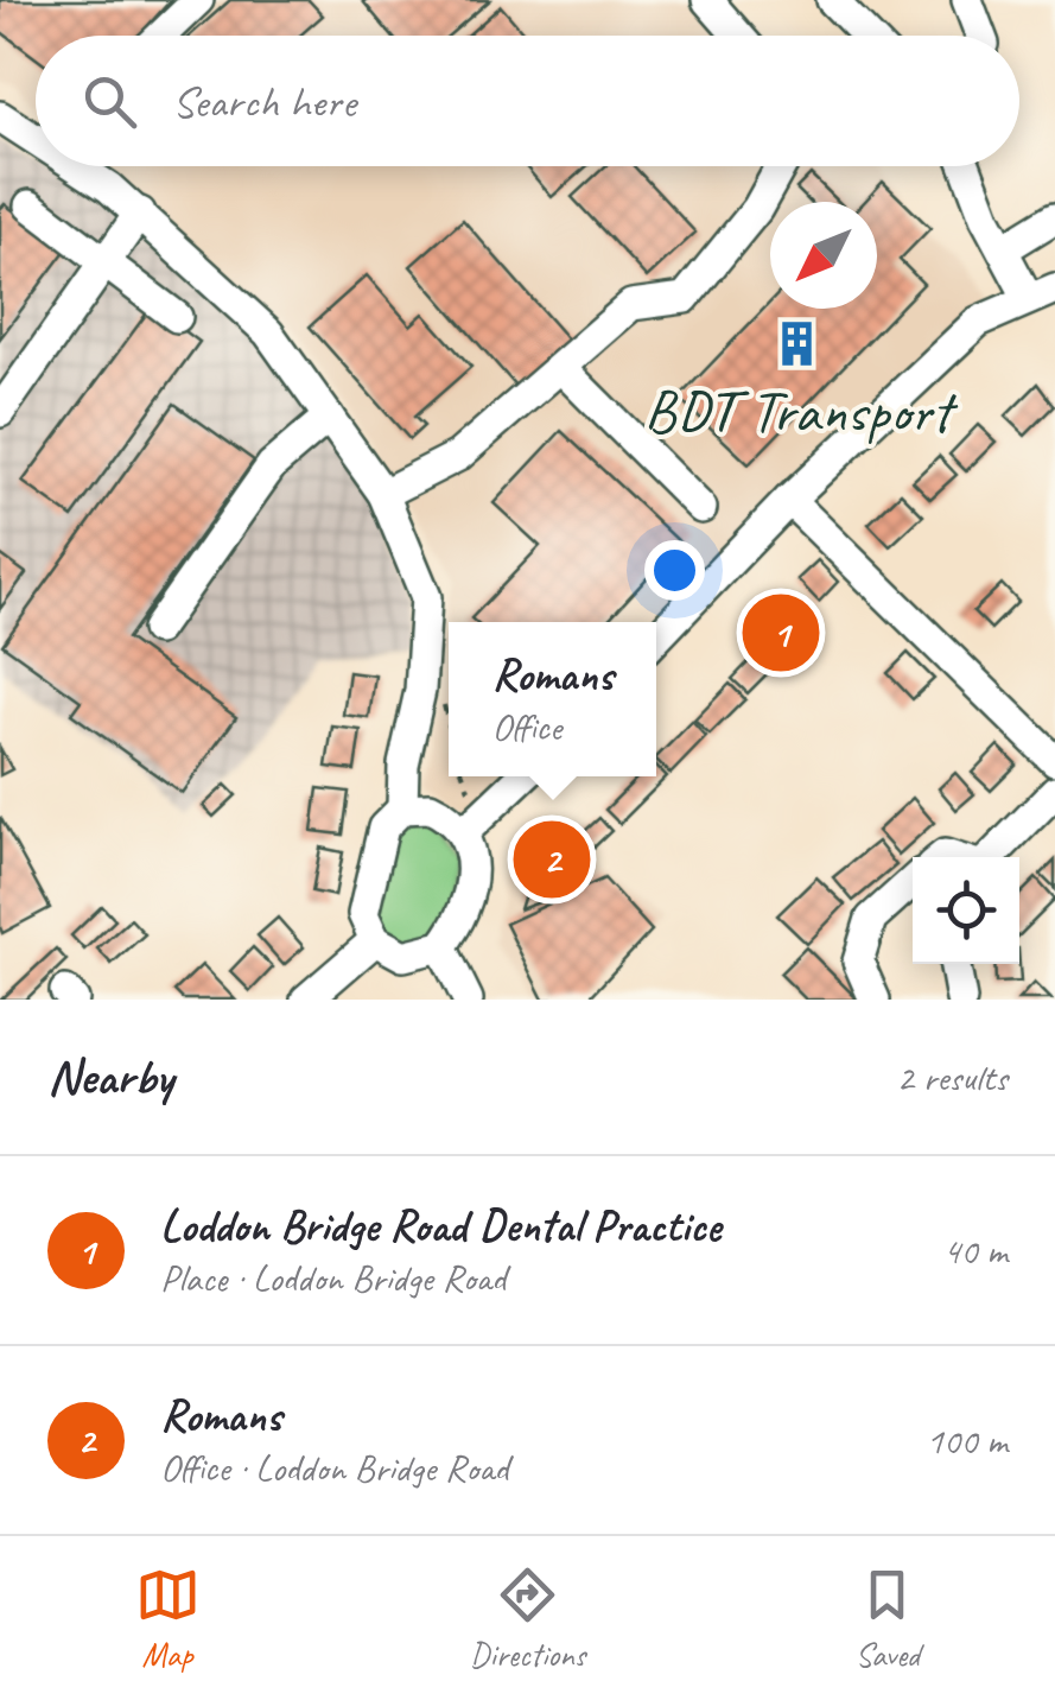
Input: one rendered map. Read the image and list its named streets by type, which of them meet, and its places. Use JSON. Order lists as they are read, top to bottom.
{
  "places": {
    "building": ["BDT Transport"]
  },
  "north": "bottom left",
  "page": {
    "search": "Search here",
    "pins": ["1", "2"],
    "popup": ["Romans", "Office"],
    "heading": ["Nearby", "2 results"],
    "list": [
      {
        "mark": "1",
        "name": "Loddon Bridge Road Dental Practice",
        "note": "Place · Loddon Bridge Road",
        "value": "40 m"
      },
      {
        "mark": "2",
        "name": "Romans",
        "note": "Office · Loddon Bridge Road",
        "value": "100 m"
      }
    ],
    "nav": ["Map", "Directions", "Saved"]
  }
}
